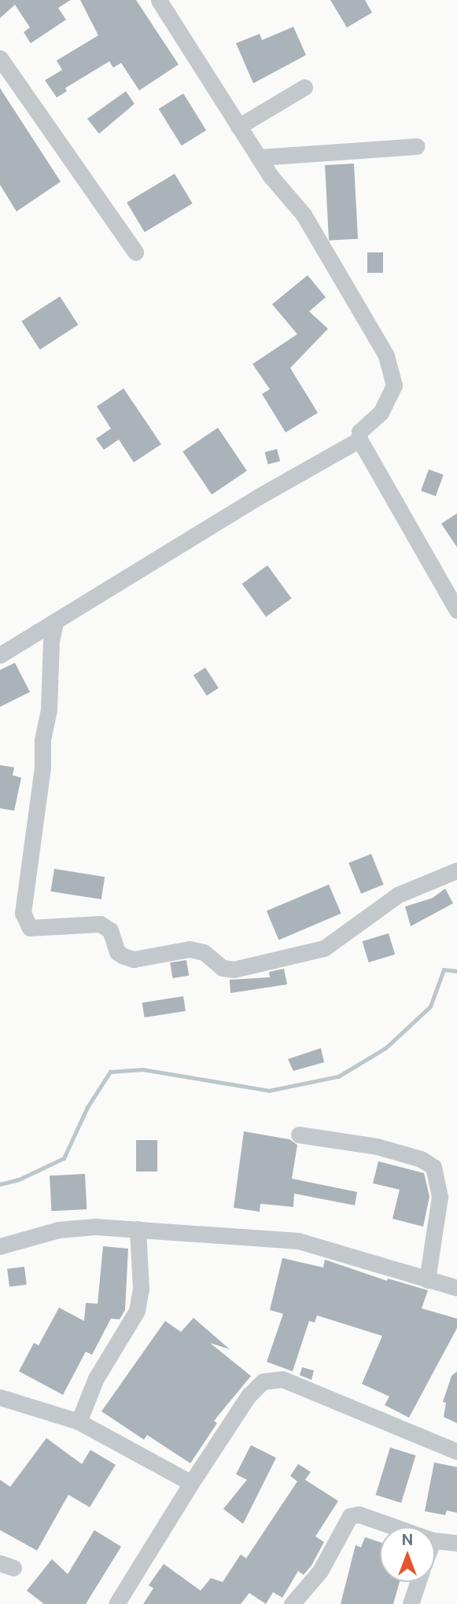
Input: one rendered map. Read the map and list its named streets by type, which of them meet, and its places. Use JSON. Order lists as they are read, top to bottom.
{
  "north": "top"
}
